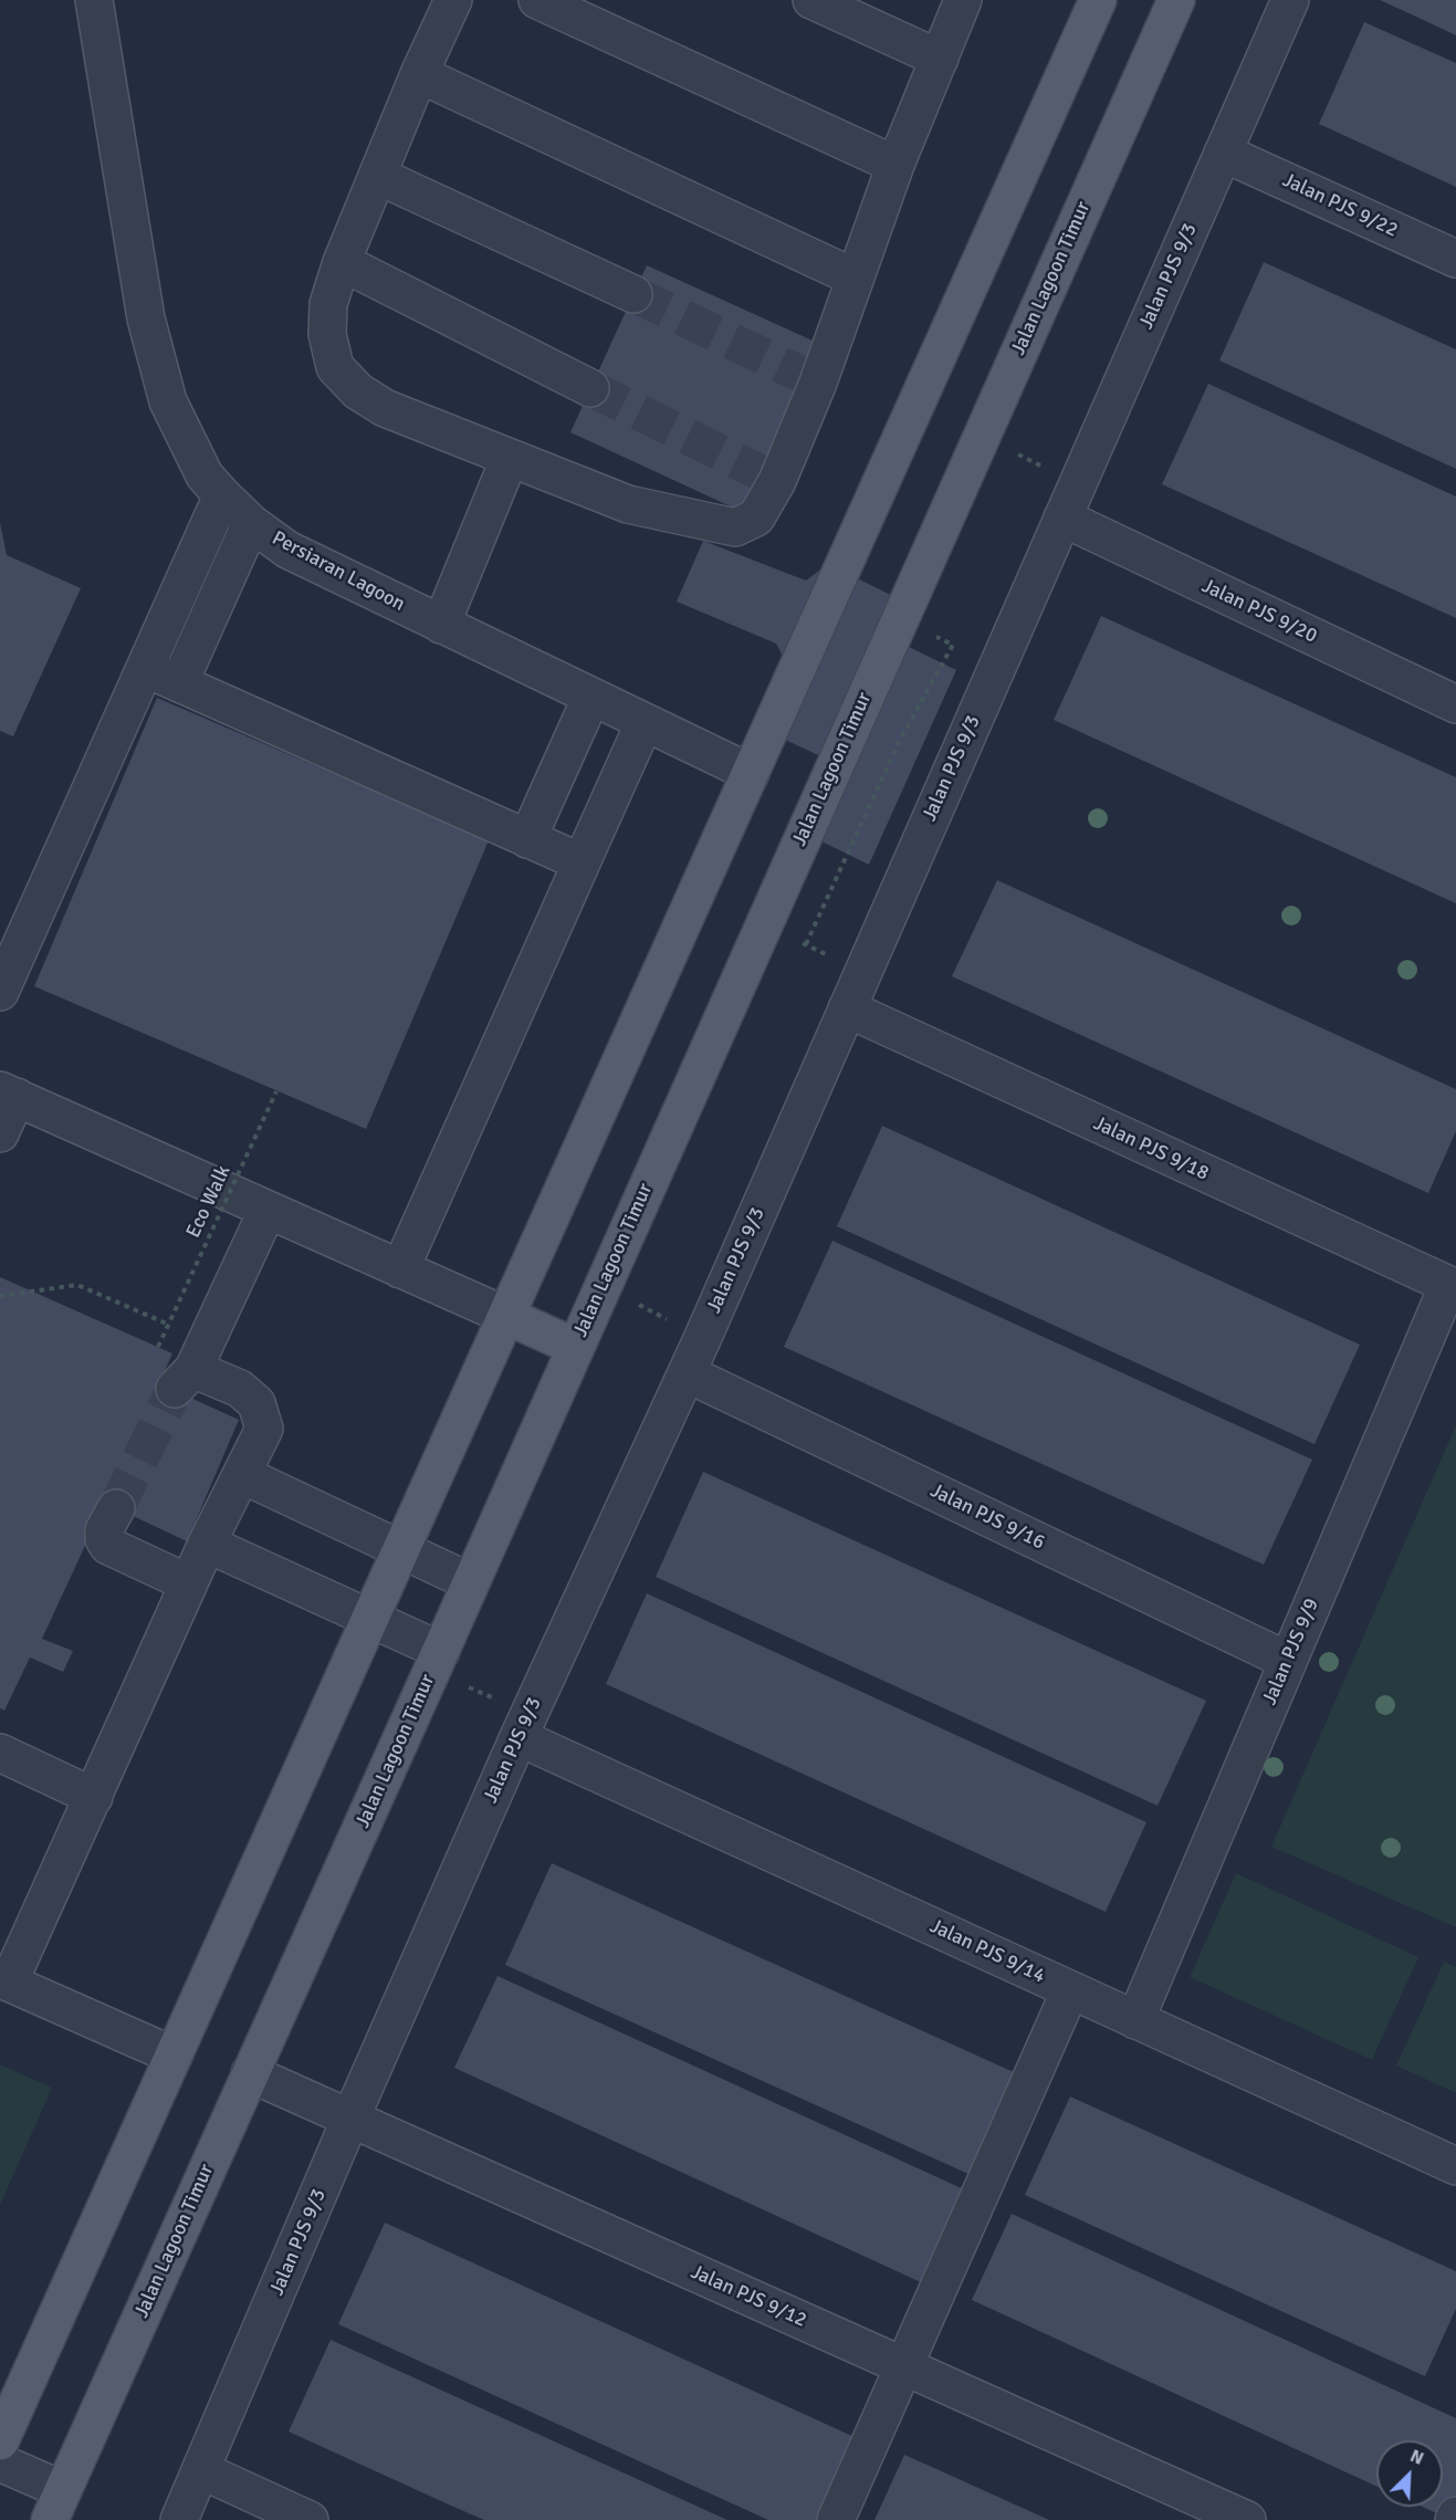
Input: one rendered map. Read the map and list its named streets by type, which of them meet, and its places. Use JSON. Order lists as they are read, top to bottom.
{
  "streets": {
    "main road": ["Jalan Lagoon Timur"],
    "street": [
      "Jalan PJS 9/22",
      "Jalan PJS 9/3",
      "Persiaran Lagoon",
      "Jalan PJS 9/20",
      "Jalan PJS 9/18",
      "Jalan PJS 9/16",
      "Jalan PJS 9/9",
      "Jalan PJS 9/14",
      "Jalan PJS 9/12"
    ],
    "path": ["Eco Walk"]
  },
  "crossings": [
    ["Jalan PJS 9/22", "Jalan PJS 9/3"],
    ["Jalan PJS 9/3", "Jalan PJS 9/20"],
    ["Jalan PJS 9/3", "Jalan PJS 9/18"],
    ["Jalan PJS 9/3", "Jalan PJS 9/16"],
    ["Jalan PJS 9/3", "Jalan PJS 9/14"],
    ["Jalan PJS 9/3", "Jalan PJS 9/12"],
    ["Jalan Lagoon Timur", "Jalan PJS 9/12"],
    ["Jalan PJS 9/18", "Jalan PJS 9/9"],
    ["Jalan PJS 9/16", "Jalan PJS 9/9"],
    ["Jalan PJS 9/9", "Jalan PJS 9/14"]
  ],
  "north": "top right"
}
